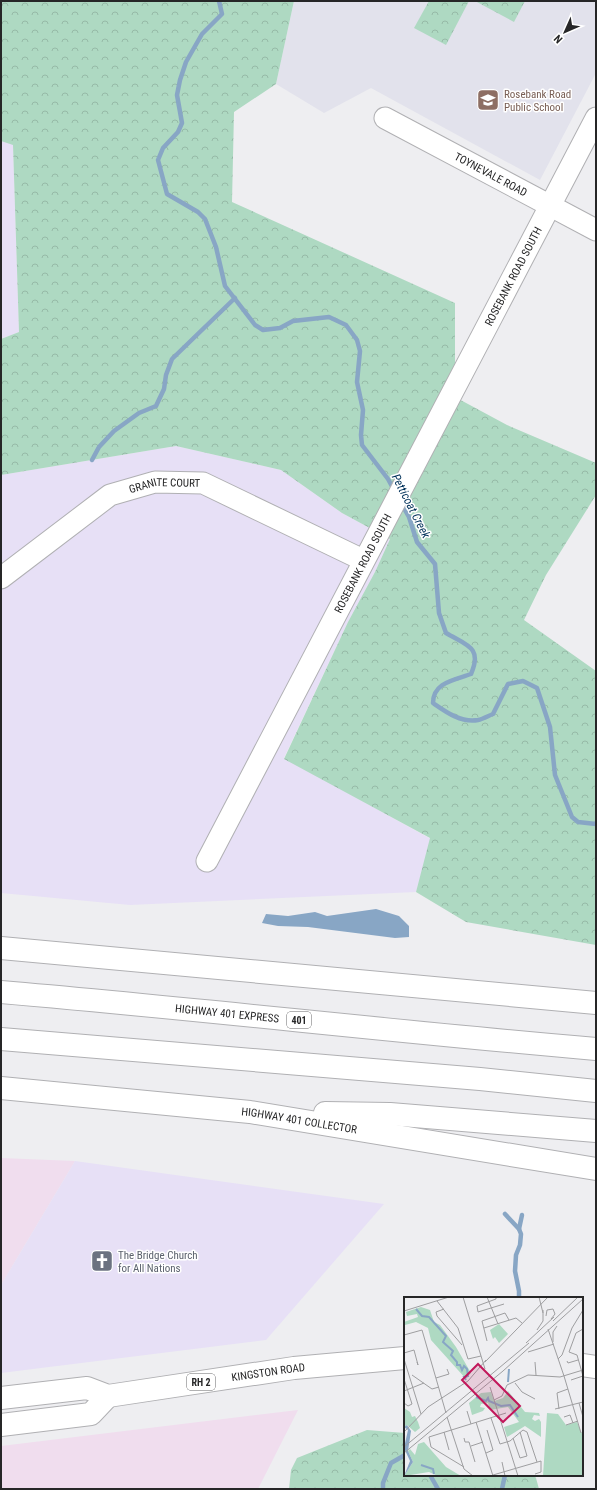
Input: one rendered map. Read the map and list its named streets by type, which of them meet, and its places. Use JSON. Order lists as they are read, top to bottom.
{
  "streets": {
    "main road": [
      "HIGHWAY 401 EXPRESS",
      "401",
      "HIGHWAY 401 COLLECTOR",
      "KINGSTON ROAD",
      "RH 2"
    ],
    "street": ["TOYNEVALE ROAD", "ROSEBANK ROAD SOUTH", "GRANITE COURT"]
  },
  "crossings": [
    ["TOYNEVALE ROAD", "ROSEBANK ROAD SOUTH"],
    ["ROSEBANK ROAD SOUTH", "GRANITE COURT"]
  ],
  "water": ["Petticoat Creek"],
  "places": {
    "school or university": ["Rosebank Road Public School"],
    "church": ["The Bridge Church for All Nations"]
  },
  "north": "bottom left"
}
